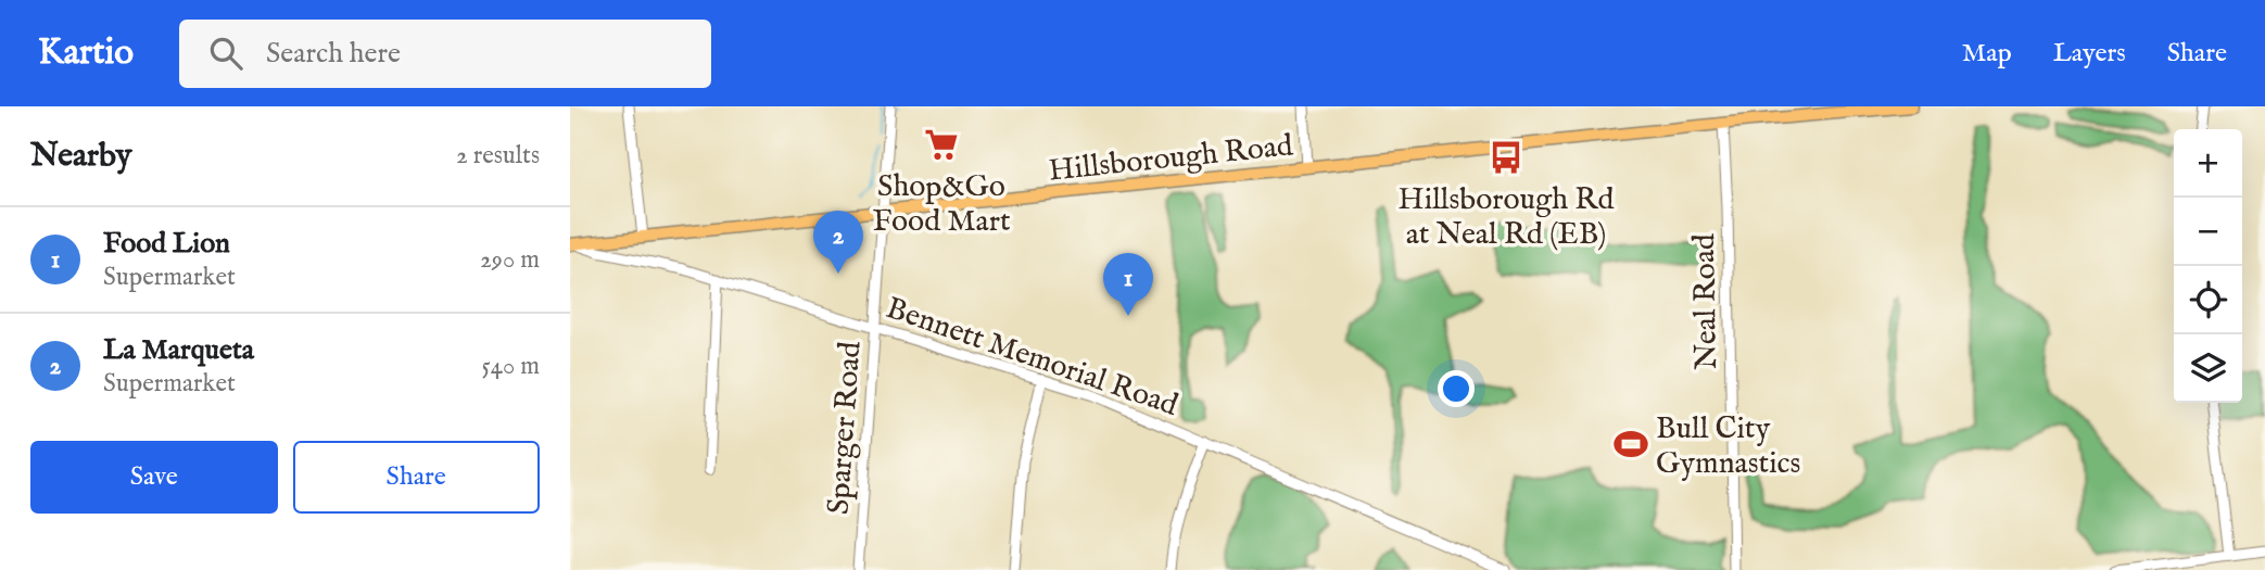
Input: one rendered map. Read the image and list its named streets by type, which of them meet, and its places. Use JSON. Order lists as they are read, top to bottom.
{
  "streets": {
    "main road": ["Hillsborough Road"],
    "street": ["Neal Road", "Bennett Memorial Road", "Sparger Road"]
  },
  "crossings": [
    ["Hillsborough Road", "Neal Road"],
    ["Hillsborough Road", "Bennett Memorial Road"],
    ["Hillsborough Road", "Sparger Road"],
    ["Bennett Memorial Road", "Sparger Road"]
  ],
  "places": {
    "supermarket": ["Shop&Go Food Mart"],
    "bus stop": ["Hillsborough Rd at Neal Rd (EB)"],
    "sports": ["Bull City Gymnastics"]
  },
  "page": {
    "header": "Kartio",
    "search": "Search here",
    "nav": ["Map", "Layers", "Share"],
    "heading": ["Nearby", "2 results"],
    "map_buttons": ["+", "−"],
    "list": [
      {
        "mark": "1",
        "name": "Food Lion",
        "note": "Supermarket",
        "value": "290 m"
      },
      {
        "mark": "2",
        "name": "La Marqueta",
        "note": "Supermarket",
        "value": "540 m"
      }
    ],
    "pins": ["2", "1"],
    "buttons": ["Save", "Share"]
  }
}
